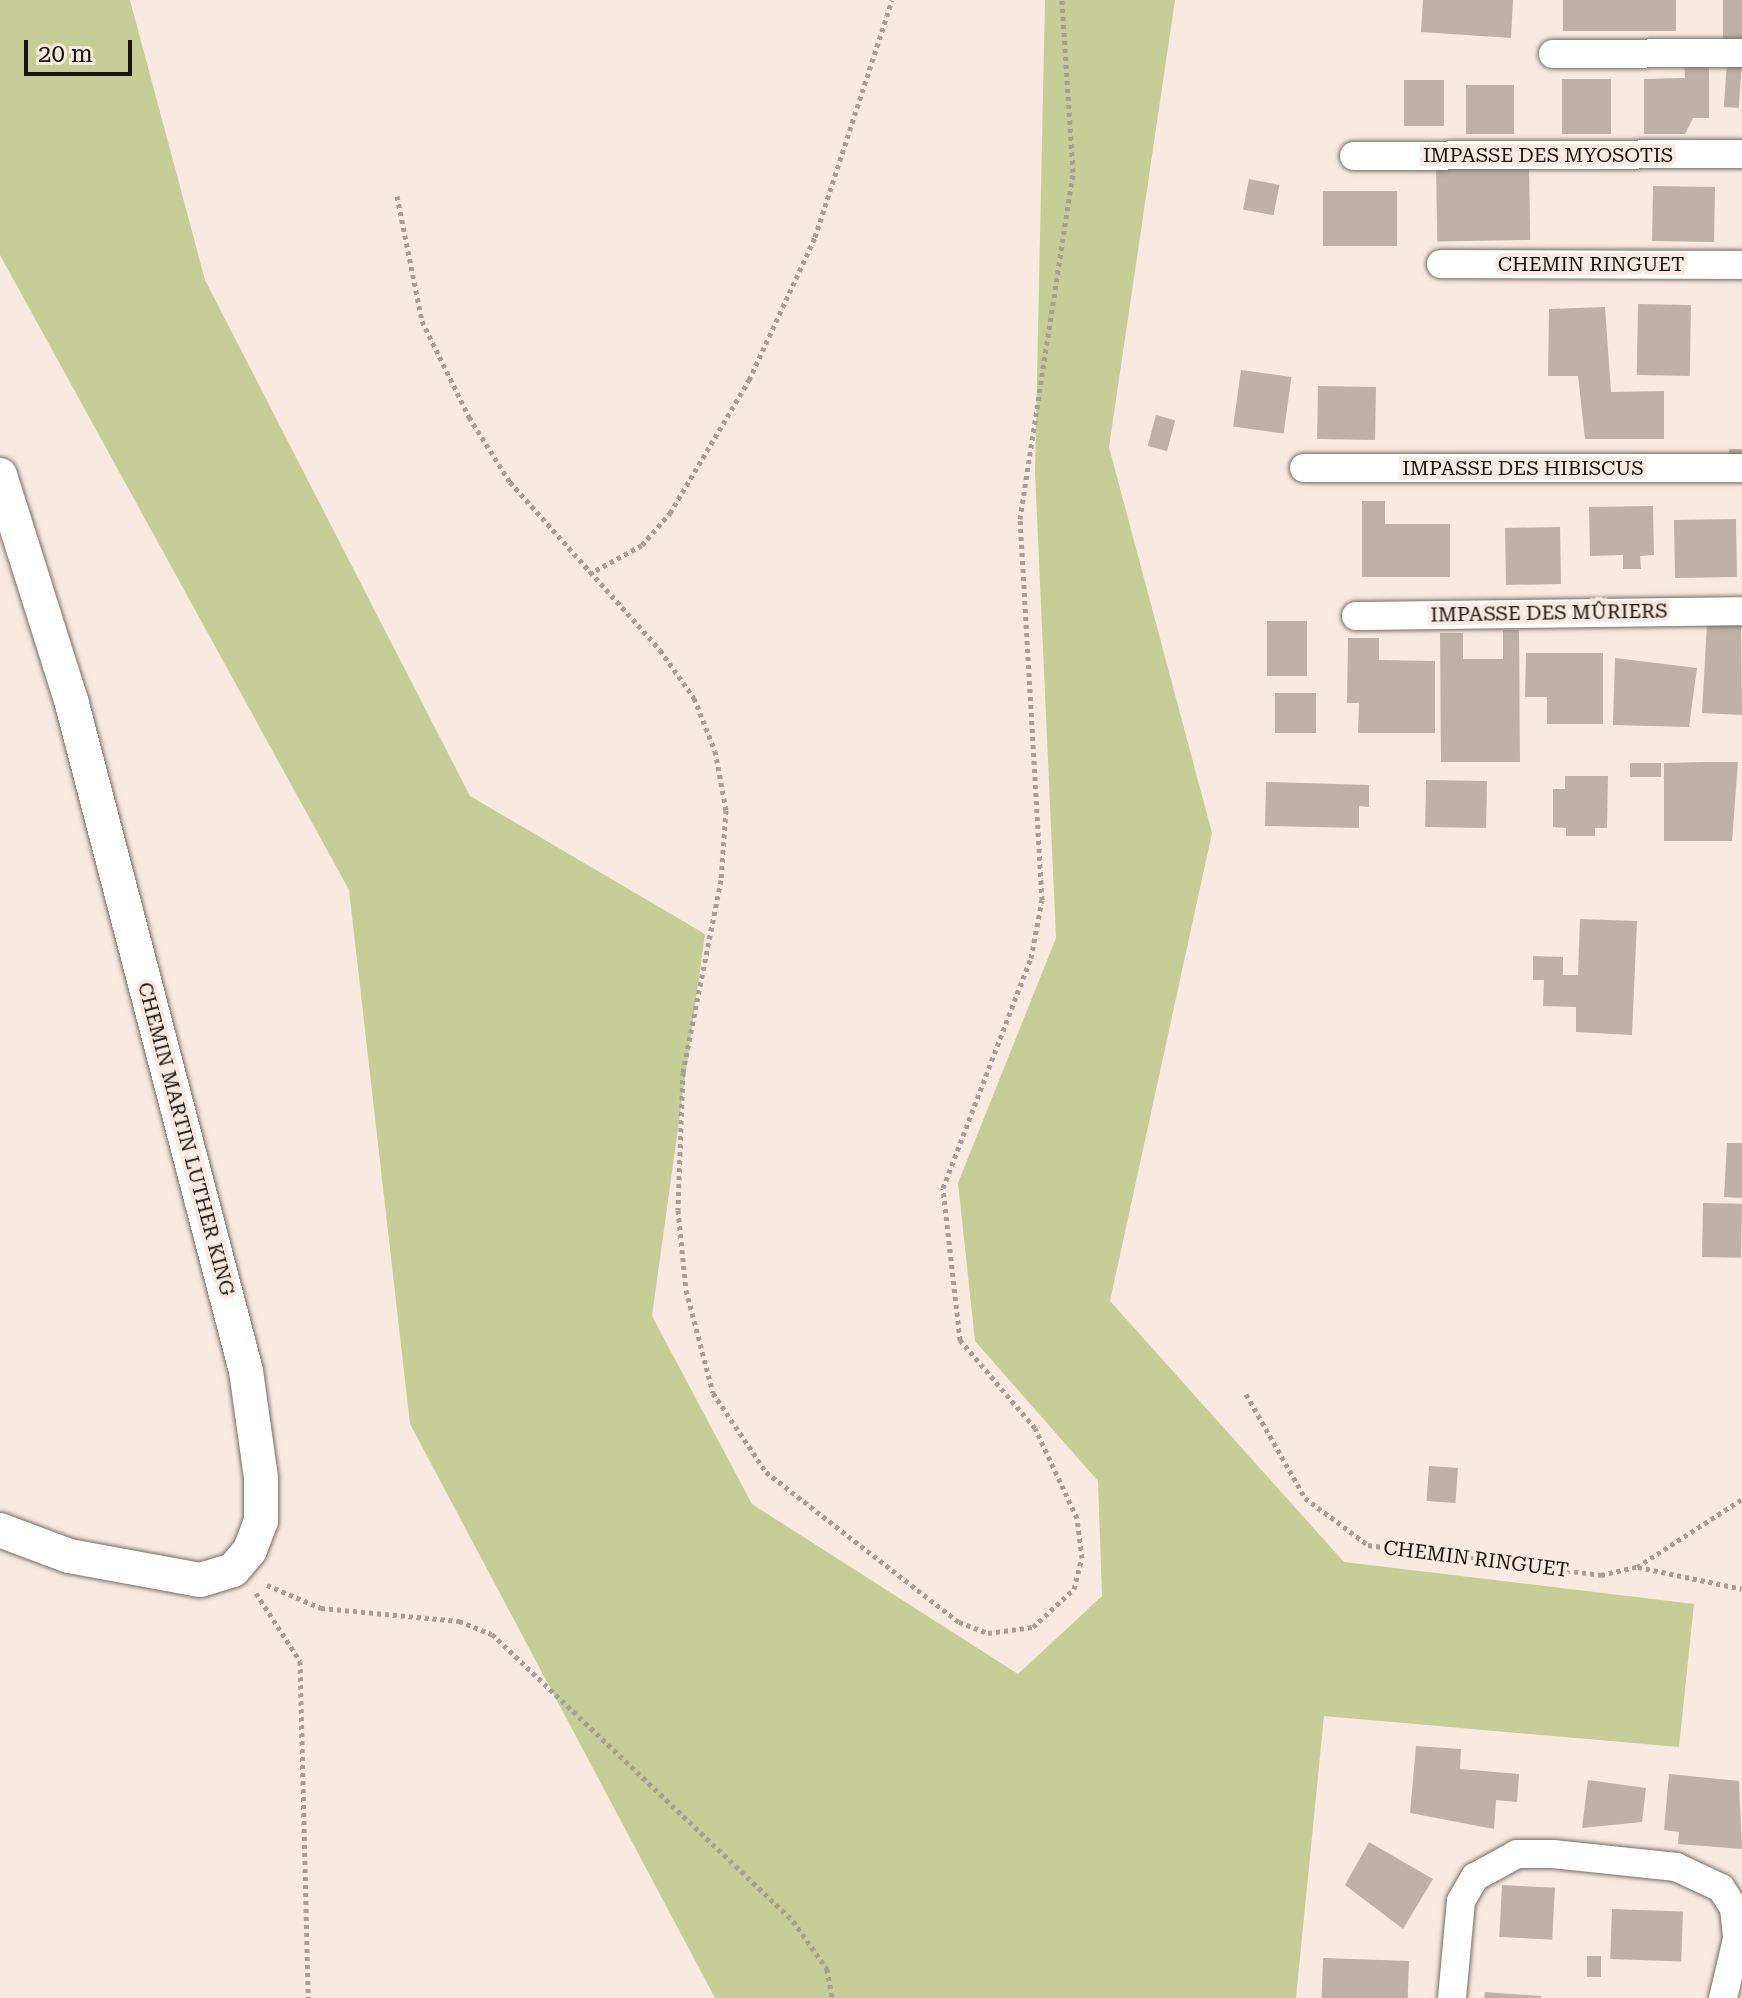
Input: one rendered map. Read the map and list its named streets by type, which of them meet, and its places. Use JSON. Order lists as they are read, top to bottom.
{
  "streets": {
    "street": [
      "IMPASSE DES MYOSOTIS",
      "CHEMIN RINGUET",
      "IMPASSE DES HIBISCUS",
      "IMPASSE DES MÛRIERS",
      "CHEMIN MARTIN LUTHER KING"
    ]
  },
  "scale_bar": "20 m"
}
